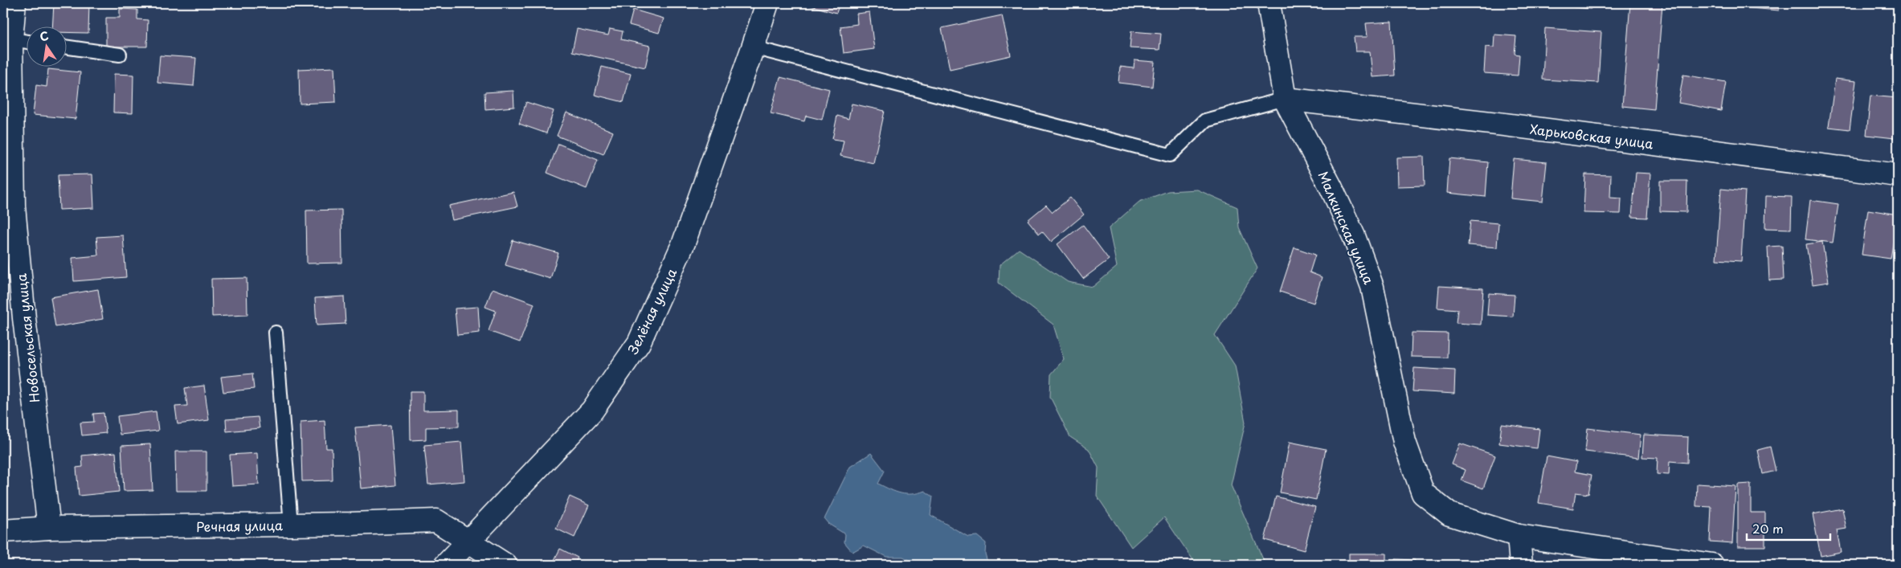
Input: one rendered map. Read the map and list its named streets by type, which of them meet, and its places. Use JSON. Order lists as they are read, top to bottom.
{
  "streets": {
    "street": [
      "Харьковская улица",
      "Малкинская улица",
      "Зелёная улица",
      "Новосельская улица",
      "Речная улица"
    ]
  },
  "crossings": [
    ["Харьковская улица", "Малкинская улица"],
    ["Зелёная улица", "Речная улица"],
    ["Новосельская улица", "Речная улица"]
  ],
  "scale_bar": "20 m",
  "north": "top"
}
